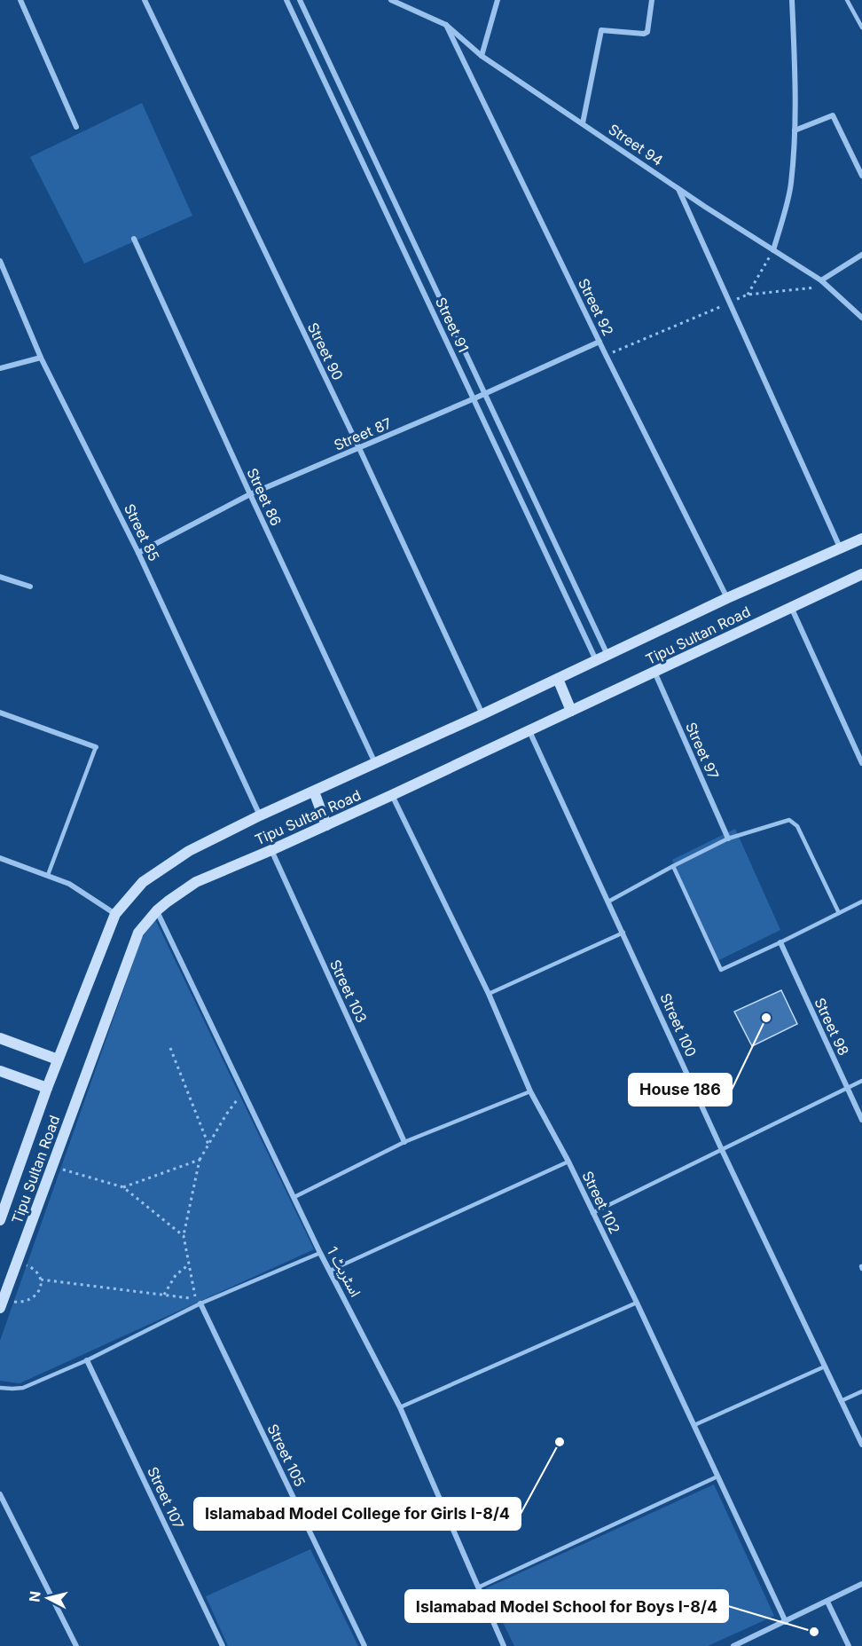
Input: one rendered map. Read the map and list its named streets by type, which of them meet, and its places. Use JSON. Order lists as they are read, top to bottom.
{
  "streets": {
    "street": [
      "Street 94",
      "Street 92",
      "Street 91",
      "Street 90",
      "Street 87",
      "Street 86",
      "Street 85",
      "Tipu Sultan Road",
      "Street 97",
      "Street 103",
      "Street 100",
      "Street 98",
      "Street 102",
      "اسٹریٹ 1",
      "Street 105",
      "Street 107"
    ]
  },
  "crossings": [
    ["Street 94", "Street 92"],
    ["Street 92", "Street 87"],
    ["Street 92", "Tipu Sultan Road"],
    ["Street 91", "Street 87"],
    ["Street 91", "Tipu Sultan Road"],
    ["Street 90", "Street 87"],
    ["Street 90", "Tipu Sultan Road"],
    ["Street 87", "Street 86"],
    ["Street 87", "Street 85"],
    ["Street 86", "Tipu Sultan Road"],
    ["Street 85", "Tipu Sultan Road"],
    ["Tipu Sultan Road", "Street 97"],
    ["Tipu Sultan Road", "Street 103"],
    ["Tipu Sultan Road", "Street 100"],
    ["Tipu Sultan Road", "Street 102"],
    ["Tipu Sultan Road", "اسٹریٹ 1"]
  ],
  "places": ["House 186", "Islamabad Model College for Girls I-8/4", "Islamabad Model School for Boys I-8/4"],
  "north": "left"
}
